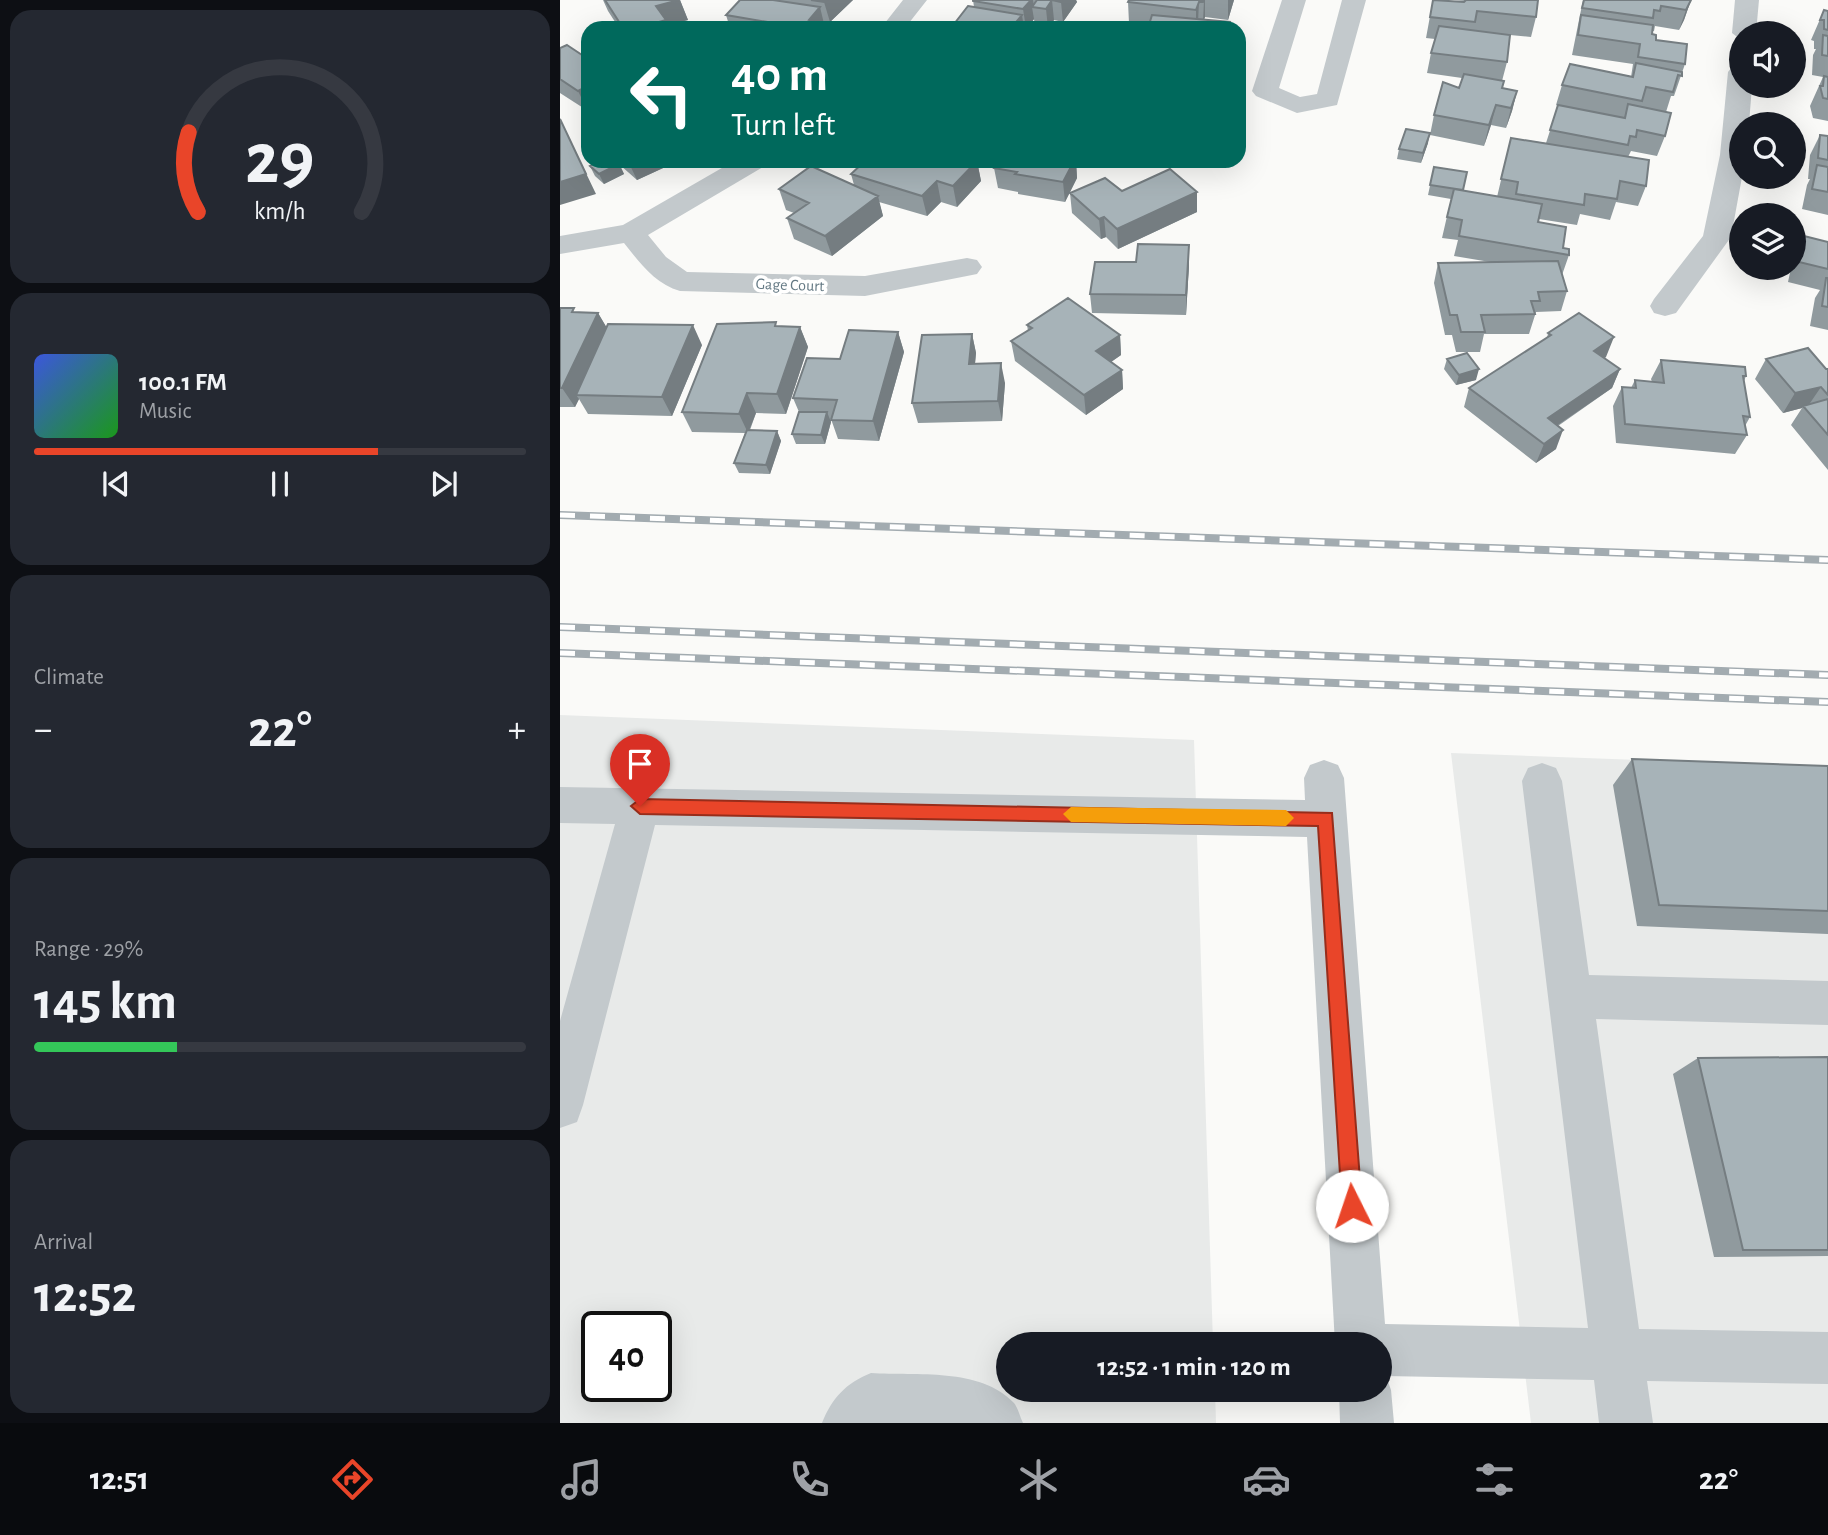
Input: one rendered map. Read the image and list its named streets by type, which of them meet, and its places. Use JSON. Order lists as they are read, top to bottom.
{
  "streets": {
    "street": ["Gage Court"]
  },
  "page": {
    "turn": ["40 m", "Turn left"],
    "song": ["100.1 FM", "Music"],
    "tile": [
      "Climate",
      ["Range · 29%", "145 km"],
      ["Arrival", "12:52"]
    ],
    "heat": ["−", "22°", "+"],
    "limit": "40",
    "trip": "12:52 · 1 min · 120 m",
    "tabs": ["12:51", "22°"],
    "gauge": ["29", "km/h"]
  }
}
